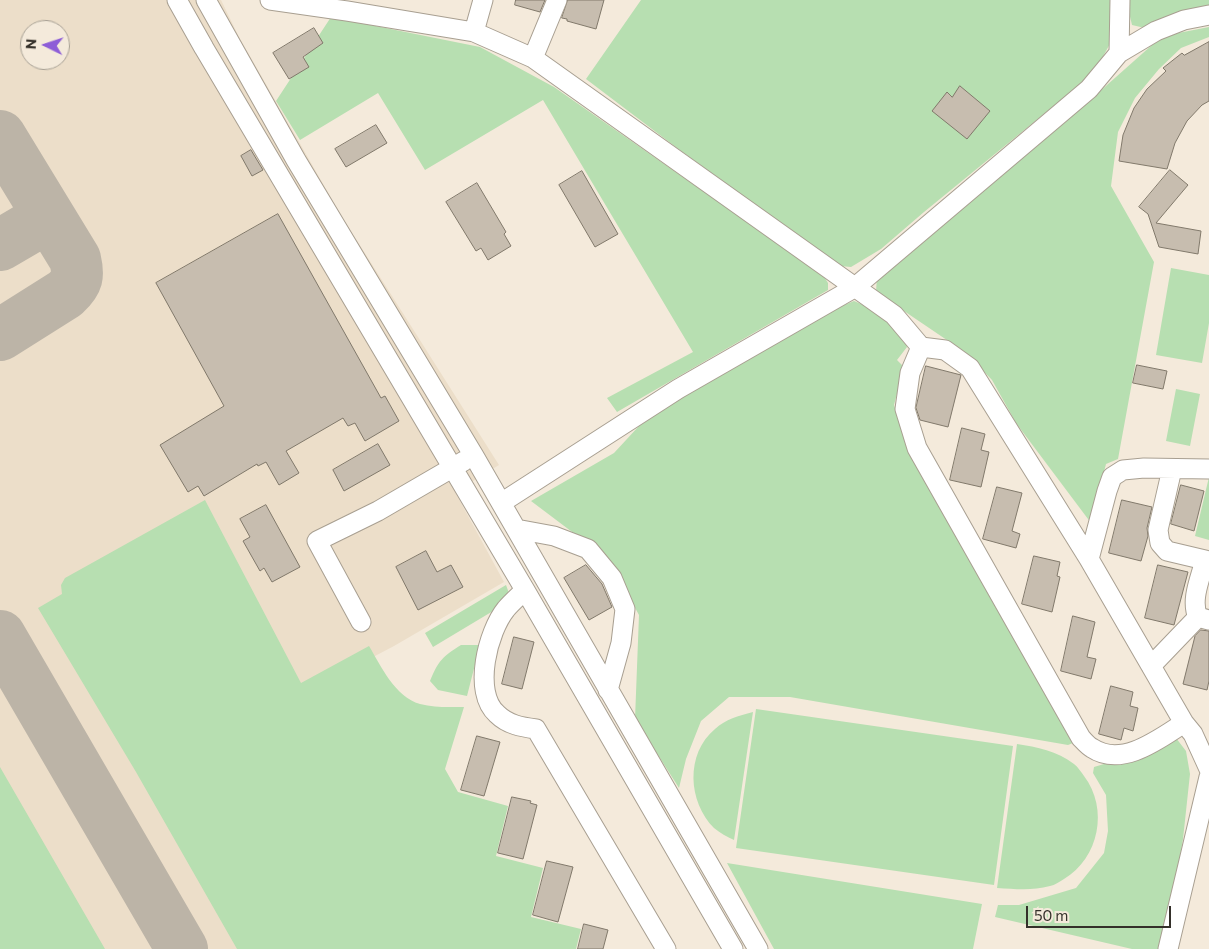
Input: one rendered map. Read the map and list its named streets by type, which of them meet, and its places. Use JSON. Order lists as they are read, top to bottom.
{
  "scale_bar": "50 m",
  "north": "left"
}
